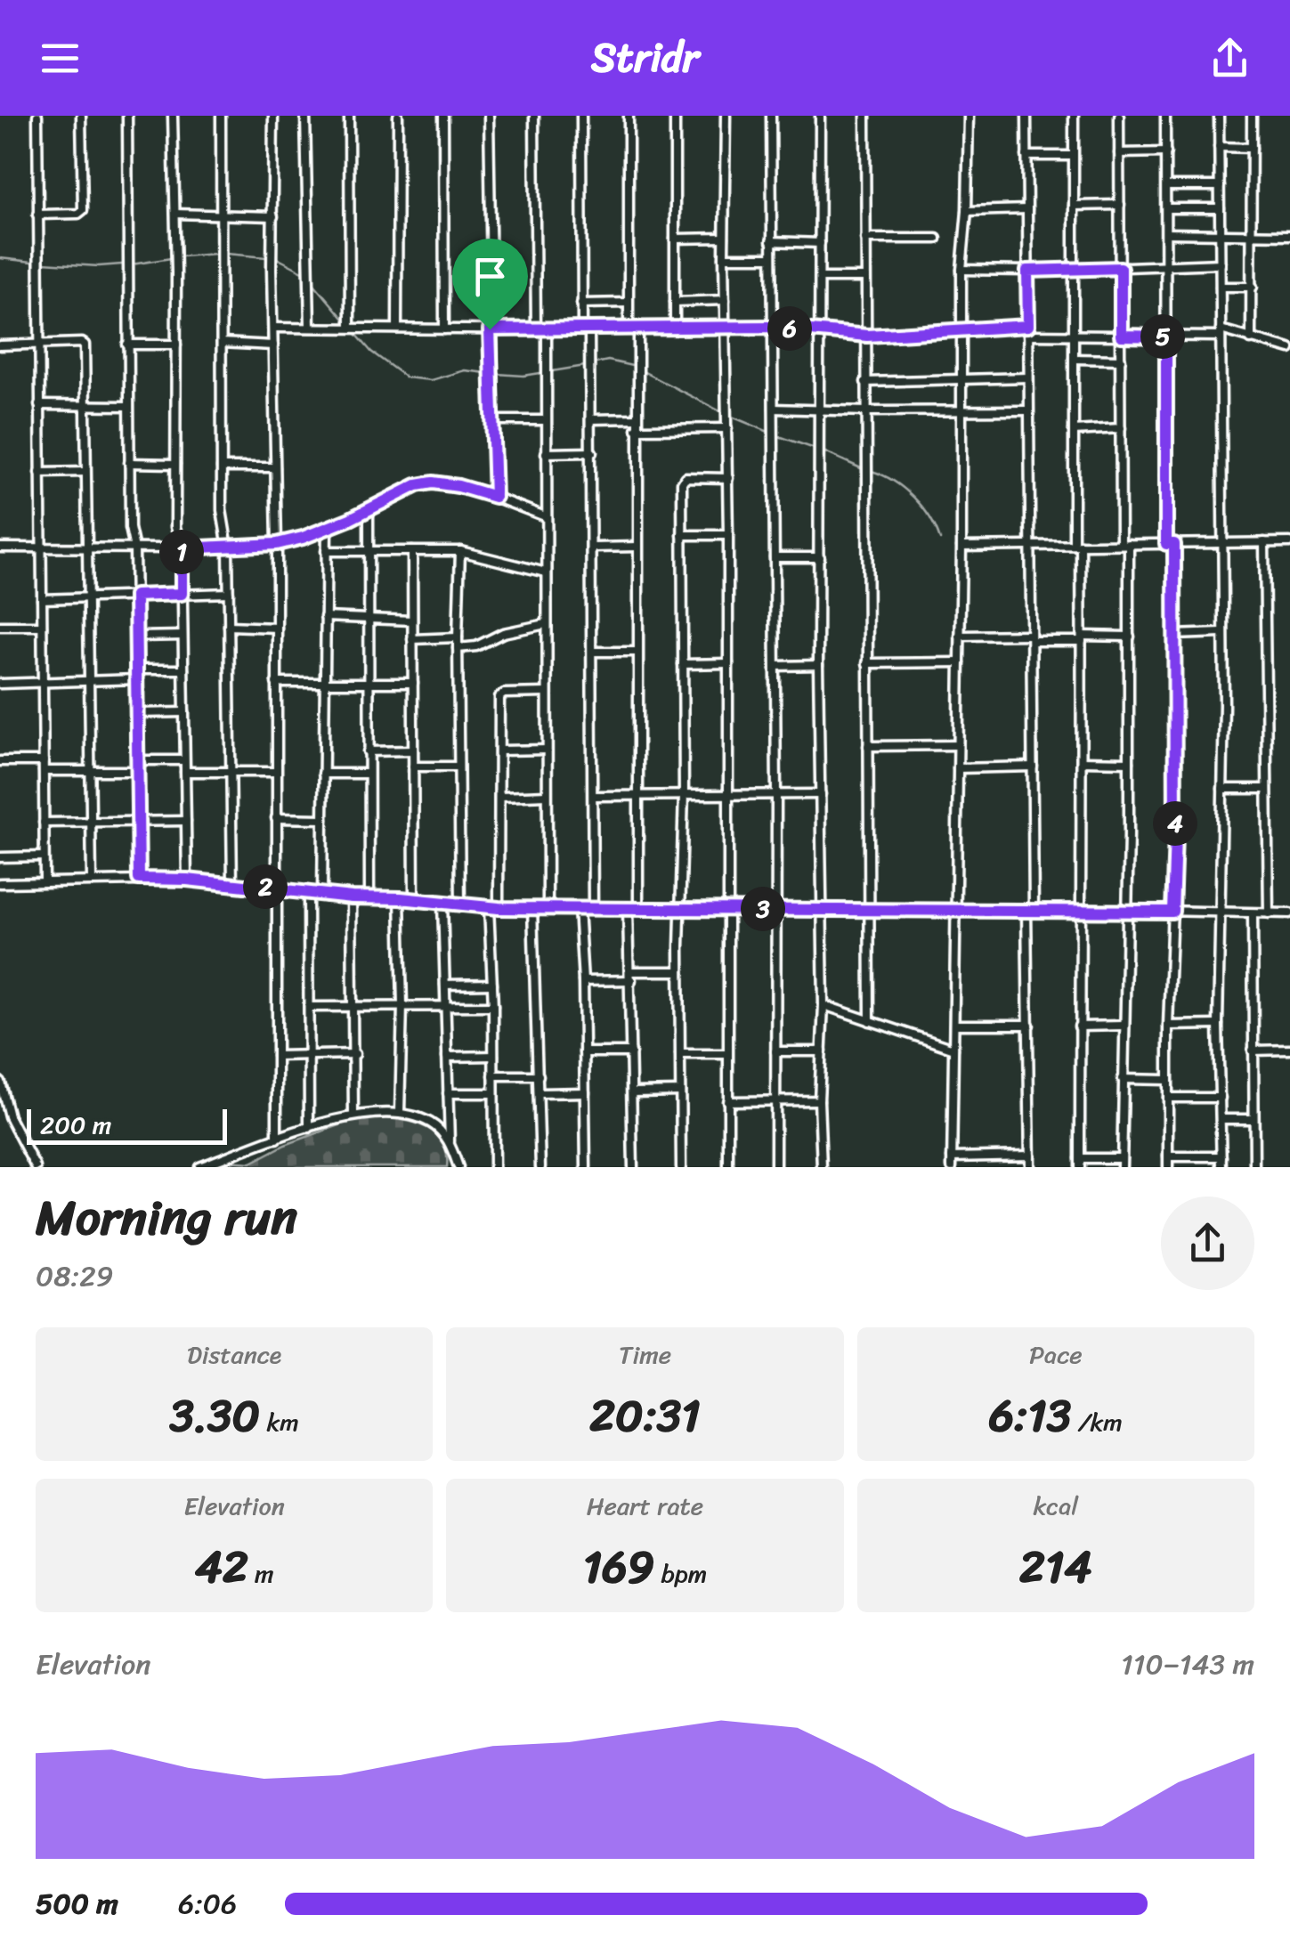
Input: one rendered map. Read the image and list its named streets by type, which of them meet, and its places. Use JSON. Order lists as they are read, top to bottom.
{
  "scale_bar": "200 m",
  "page": {
    "header": "Stridr",
    "pins": [
      "6",
      "5",
      "1",
      "4",
      "2",
      "3"
    ],
    "scale": "200 m",
    "heading": ["Morning run", "08:29"],
    "stats": [
      ["Distance", "3.30 km"],
      ["Time", "20:31"],
      ["Pace", "6:13 /km"],
      ["Elevation", "42 m"],
      ["Heart rate", "169 bpm"],
      ["kcal", "214"]
    ],
    "chart": ["Elevation", "110–143 m"],
    "list": [
      {
        "name": "500 m",
        "note": "6:06"
      }
    ]
  }
}
